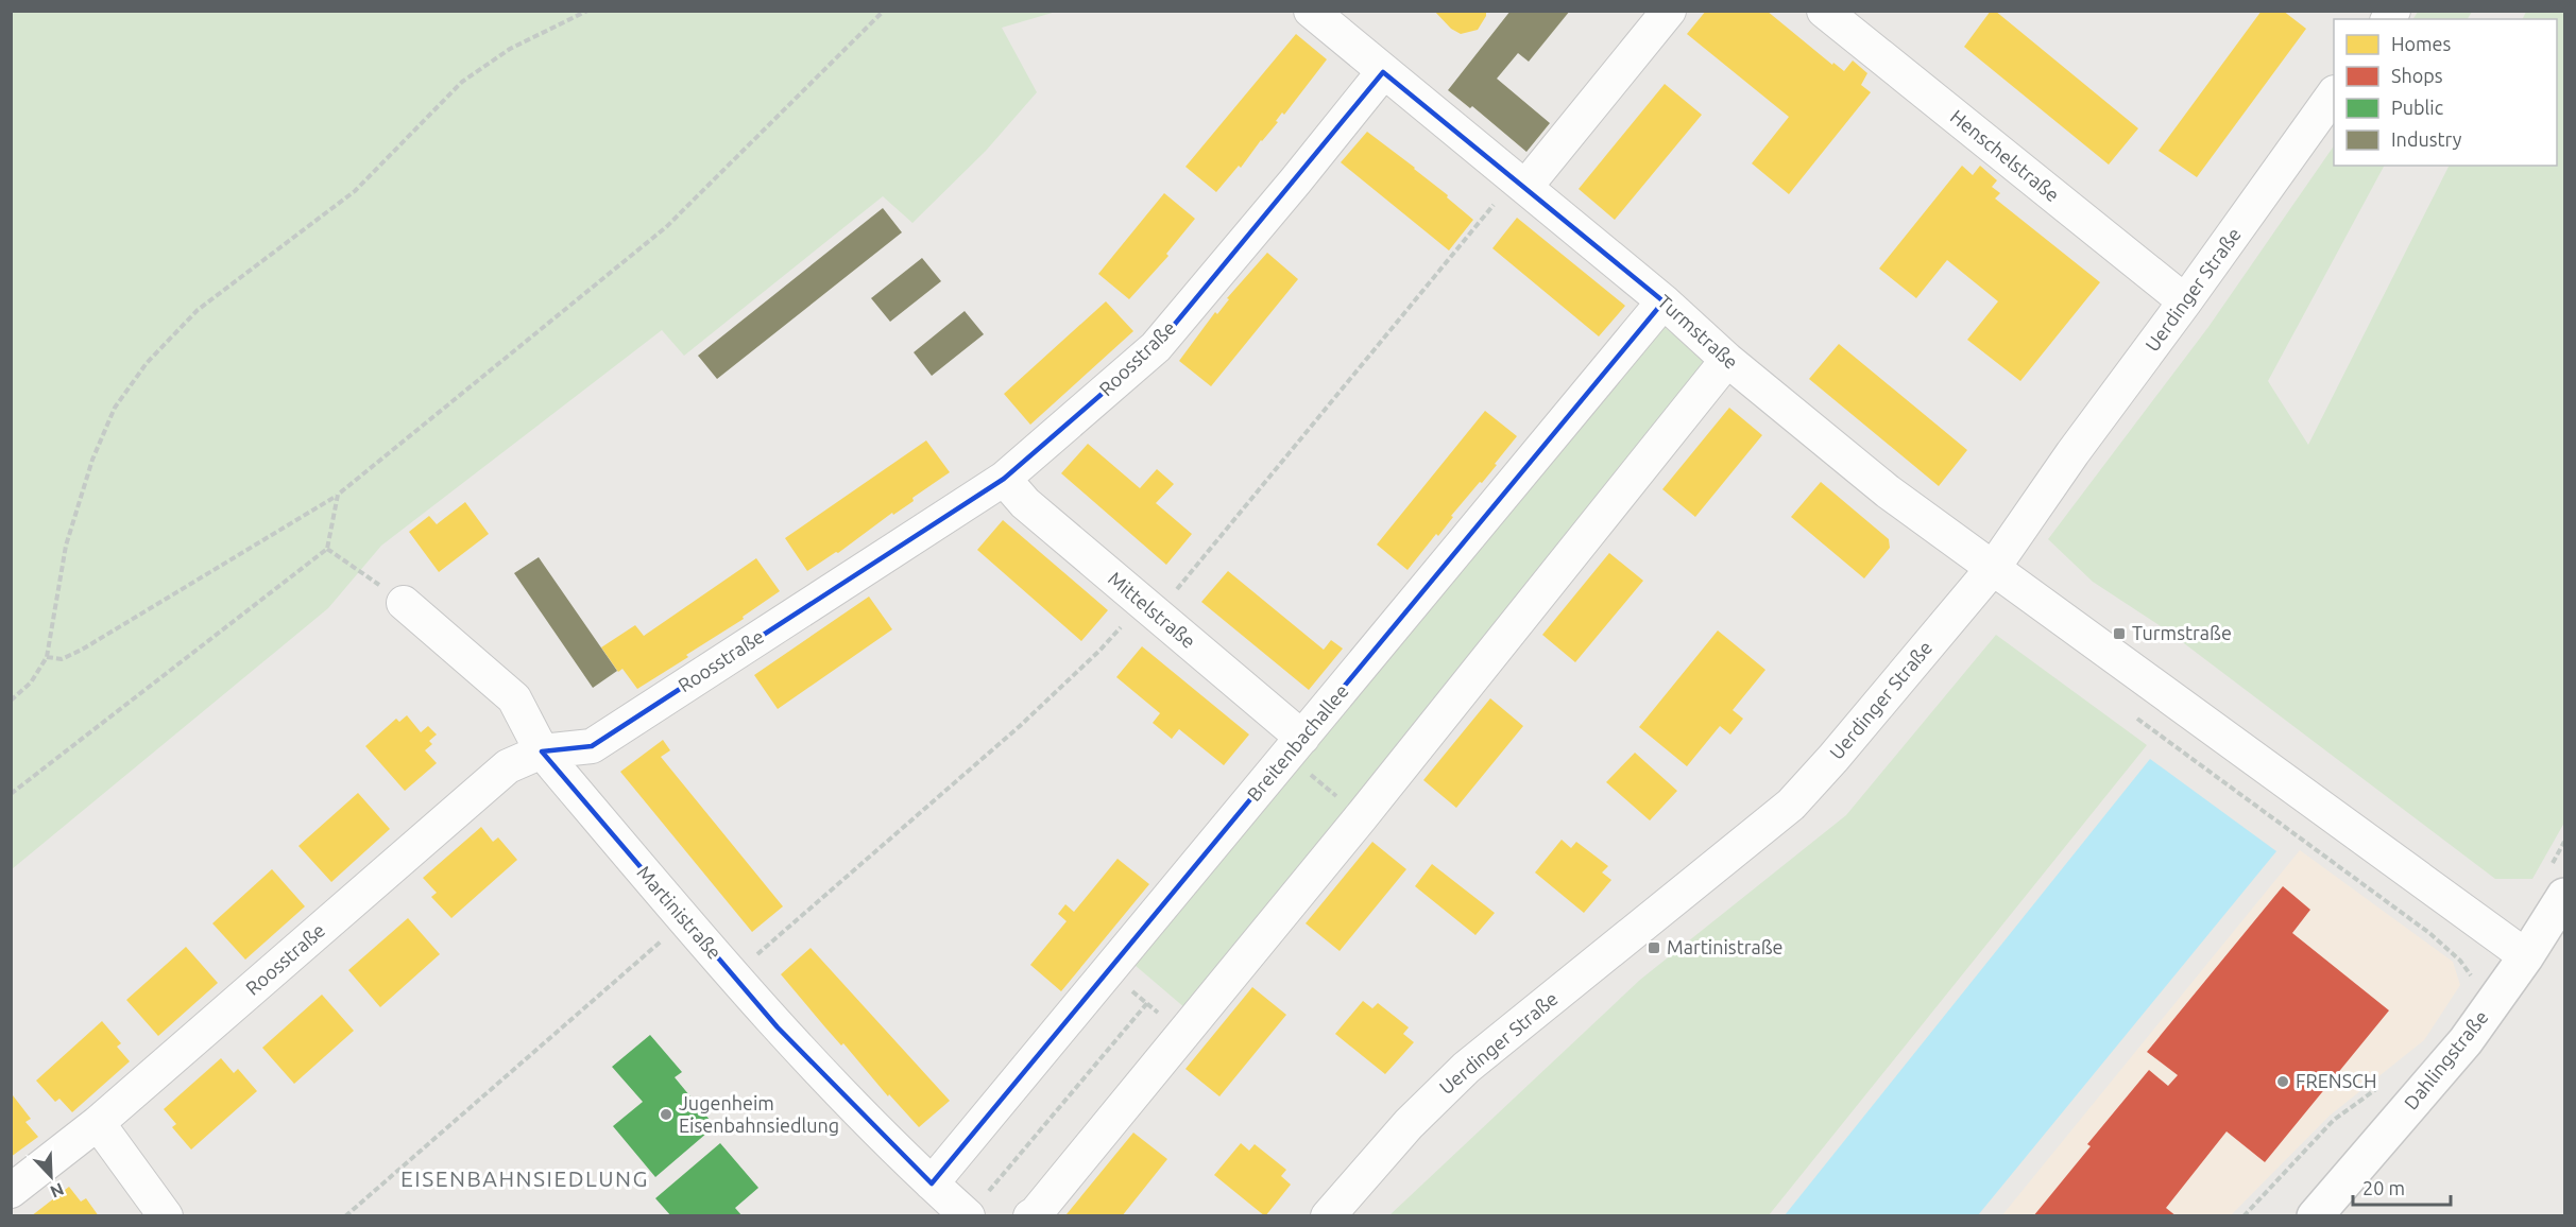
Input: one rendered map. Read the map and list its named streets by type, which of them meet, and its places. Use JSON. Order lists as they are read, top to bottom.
{
  "streets": {
    "street": [
      "Henschelstraße",
      "Uerdinger Straße",
      "Turmstraße",
      "Roosstraße",
      "Mittelstraße",
      "Breitenbachallee",
      "Martinistraße",
      "Dahlingstraße"
    ]
  },
  "crossings": [
    ["Henschelstraße", "Uerdinger Straße"],
    ["Uerdinger Straße", "Turmstraße"],
    ["Turmstraße", "Roosstraße"],
    ["Turmstraße", "Breitenbachallee"],
    ["Turmstraße", "Dahlingstraße"],
    ["Roosstraße", "Mittelstraße"],
    ["Roosstraße", "Martinistraße"],
    ["Mittelstraße", "Breitenbachallee"],
    ["Breitenbachallee", "Martinistraße"]
  ],
  "districts": ["EISENBAHNSIEDLUNG"],
  "places": {
    "transit": ["Turmstraße", "Martinistraße"],
    "other": ["FRENSCH", "Jugenheim Eisenbahnsiedlung"]
  },
  "legend": [
    "Homes",
    "Shops",
    "Public",
    "Industry"
  ],
  "scale_bar": "20 m",
  "north": "bottom right"
}
